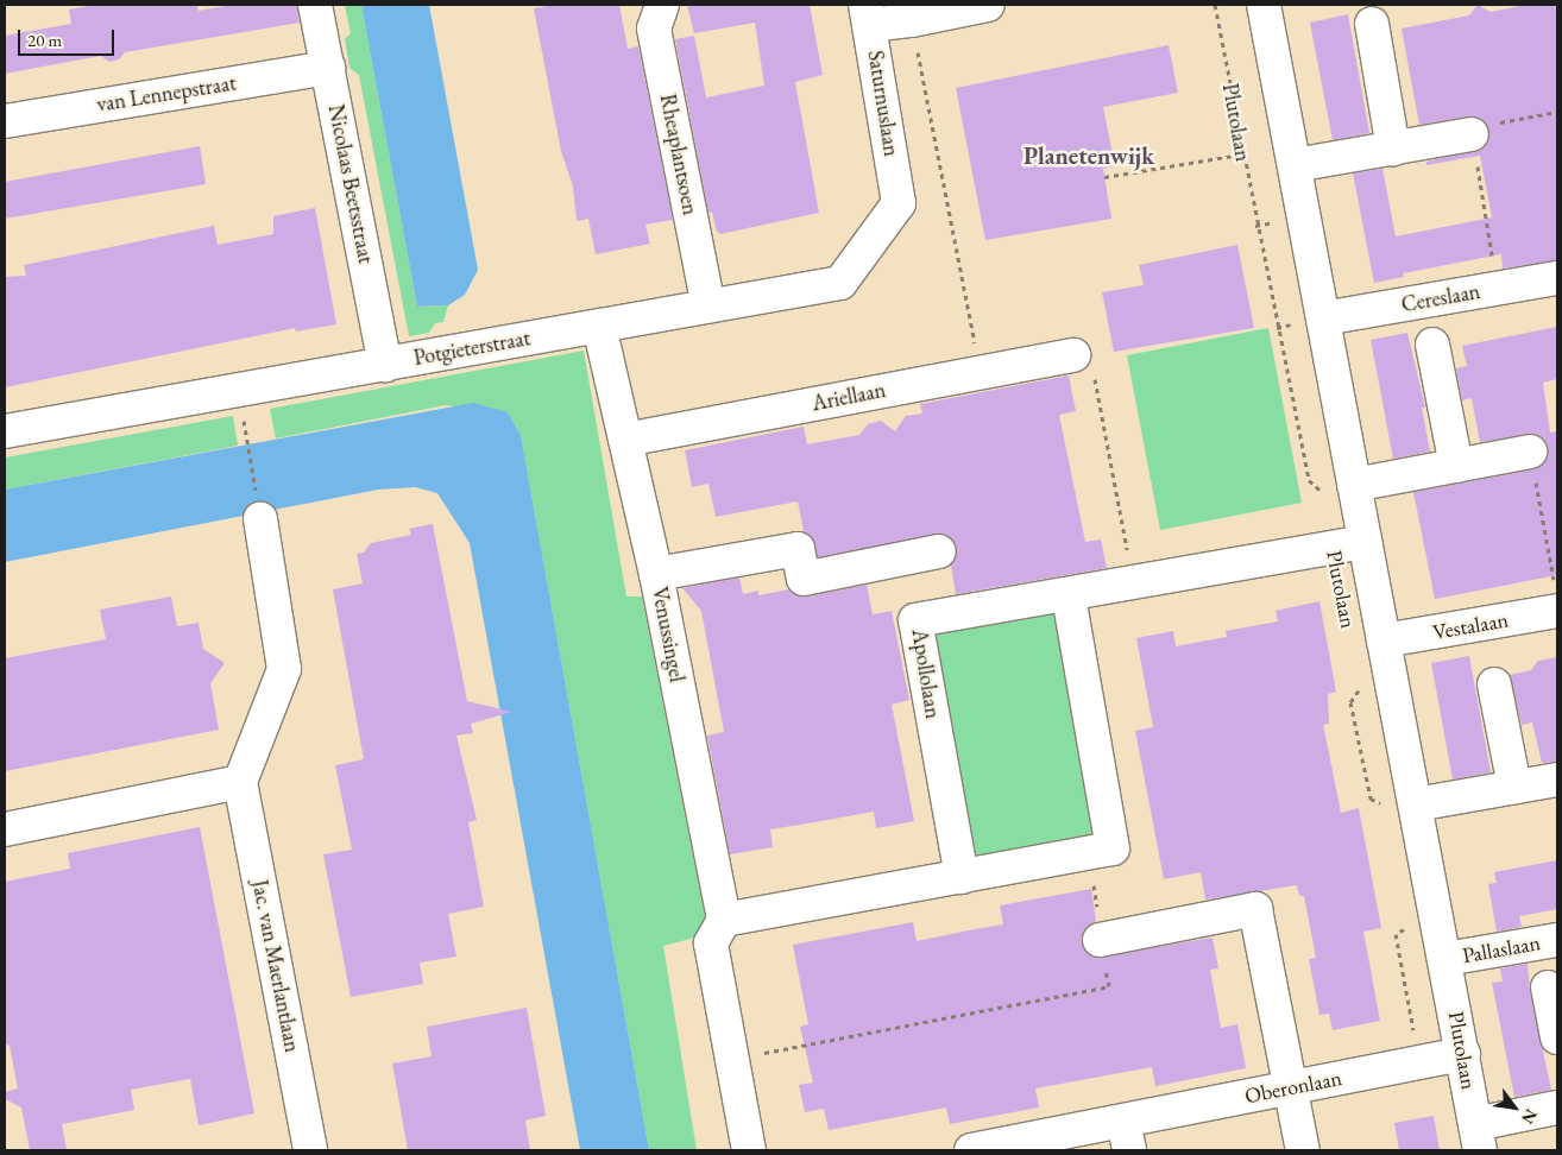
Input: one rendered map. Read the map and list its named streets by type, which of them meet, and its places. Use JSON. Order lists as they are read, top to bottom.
{
  "streets": {
    "street": [
      "van Lennepstraat",
      "Saturnuslaan",
      "Plutolaan",
      "Rheaplantsoen",
      "Nicolaas Beetsstraat",
      "Cereslaan",
      "Potgieterstraat",
      "Ariellaan",
      "Vestalaan",
      "Venussingel",
      "Apollolaan",
      "Pallaslaan",
      "Jac. van Maerlantlaan",
      "Oberonlaan"
    ]
  },
  "crossings": [
    ["van Lennepstraat", "Nicolaas Beetsstraat"],
    ["Saturnuslaan", "Potgieterstraat"],
    ["Plutolaan", "Cereslaan"],
    ["Plutolaan", "Vestalaan"],
    ["Plutolaan", "Apollolaan"],
    ["Plutolaan", "Pallaslaan"],
    ["Plutolaan", "Oberonlaan"],
    ["Rheaplantsoen", "Potgieterstraat"],
    ["Nicolaas Beetsstraat", "Potgieterstraat"],
    ["Potgieterstraat", "Venussingel"],
    ["Ariellaan", "Venussingel"]
  ],
  "districts": ["Planetenwijk"],
  "scale_bar": "20 m",
  "north": "bottom right"
}
